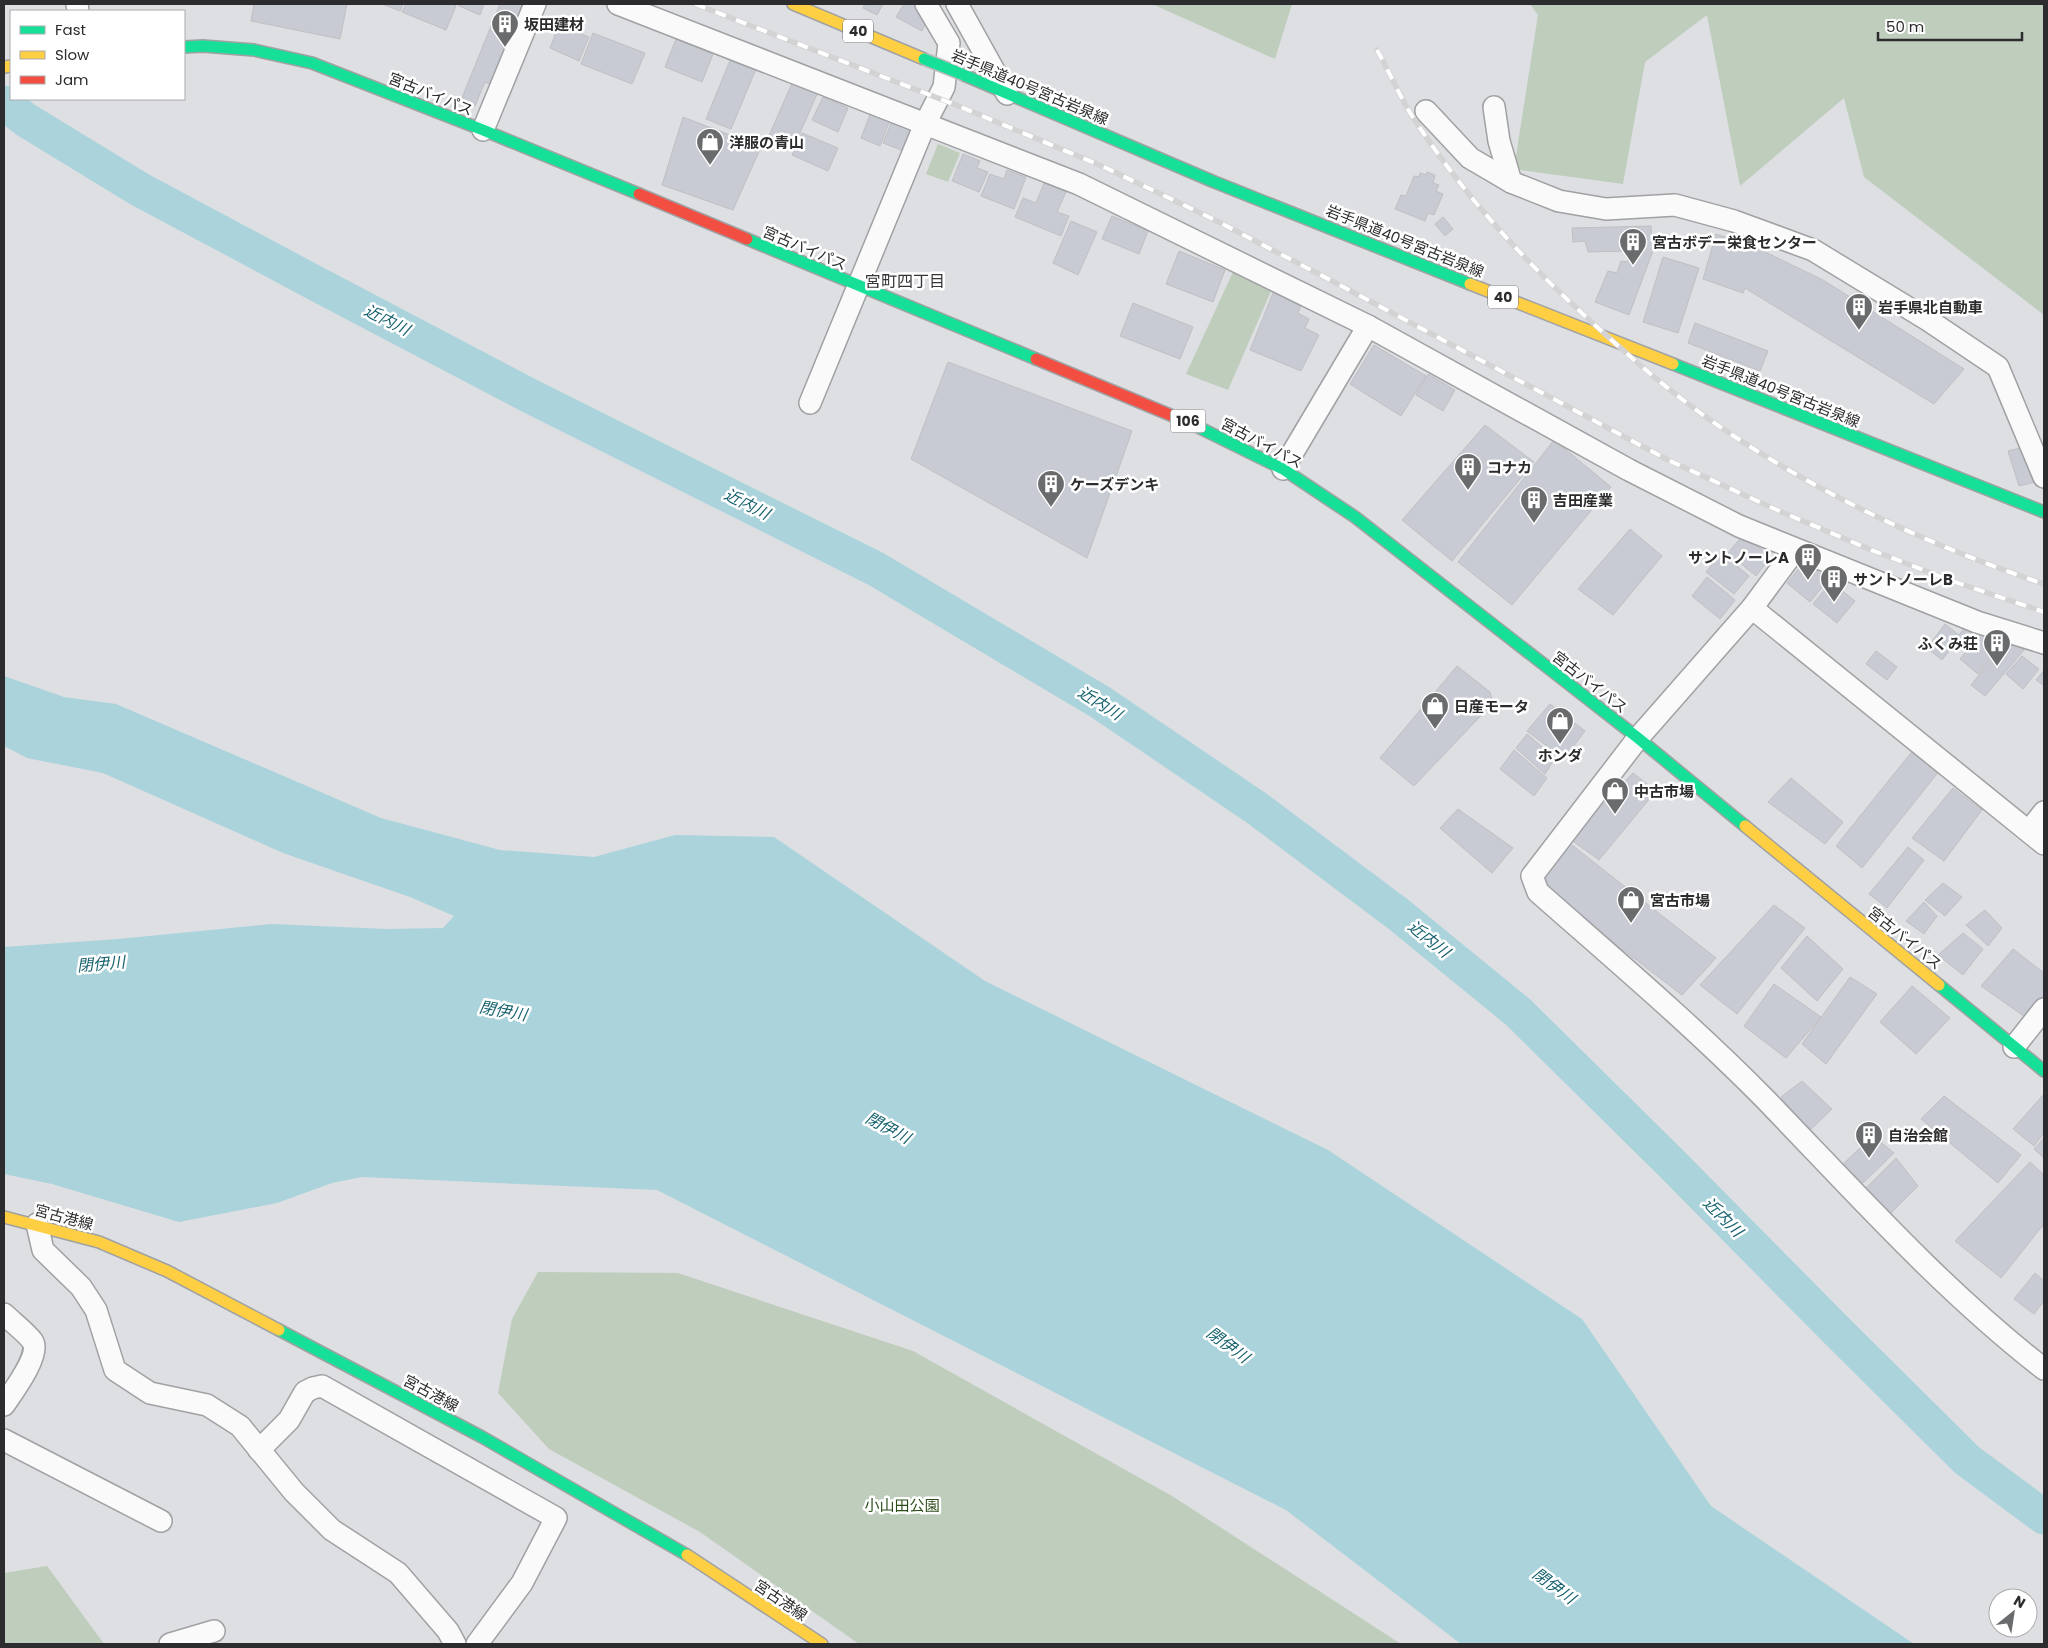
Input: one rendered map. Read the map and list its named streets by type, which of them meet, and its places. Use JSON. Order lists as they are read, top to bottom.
{
  "streets": {
    "main road": [
      "40",
      "岩手県道40号宮古岩泉線",
      "宮古バイパス",
      "106",
      "宮古港線"
    ]
  },
  "districts": ["宮町四丁目"],
  "water": ["近内川", "閉伊川"],
  "parks": ["小山田公園"],
  "places": {
    "building": [
      "坂田建材",
      "宮古ボデー栄食センター",
      "岩手県北自動車",
      "コナカ",
      "ケーズデンキ",
      "吉田産業",
      "サントノーレA",
      "サントノーレB",
      "ふくみ荘",
      "自治会館"
    ],
    "shop": [
      "洋服の青山",
      "日産モータ",
      "ホンダ",
      "中古市場",
      "宮古市場"
    ]
  },
  "legend": ["Fast", "Slow", "Jam"],
  "scale_bar": "50 m",
  "north": "top right"
}
